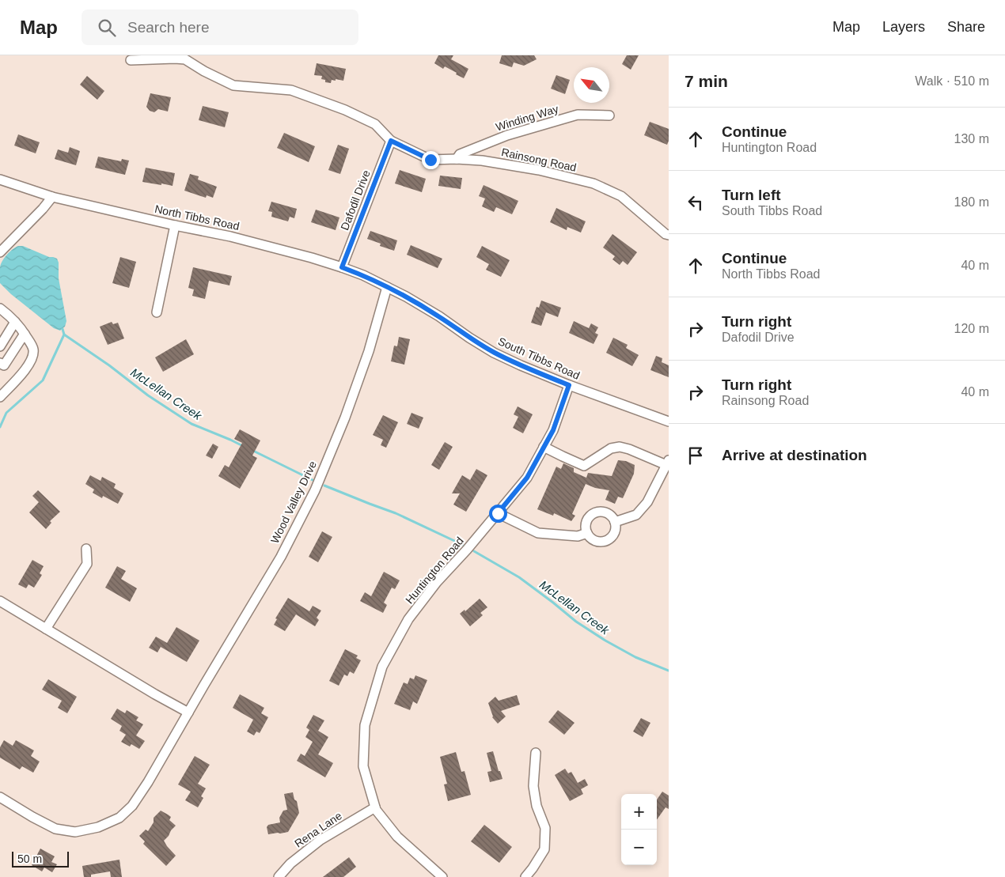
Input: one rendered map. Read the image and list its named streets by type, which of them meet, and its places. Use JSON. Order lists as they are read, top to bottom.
{
  "streets": {
    "street": [
      "Winding Way",
      "Rainsong Road",
      "Dafodil Drive",
      "North Tibbs Road",
      "South Tibbs Road",
      "Wood Valley Drive",
      "Huntington Road",
      "Rena Lane"
    ]
  },
  "crossings": [
    ["Winding Way", "Rainsong Road"],
    ["Rainsong Road", "Dafodil Drive"],
    ["Dafodil Drive", "North Tibbs Road"],
    ["North Tibbs Road", "South Tibbs Road"],
    ["North Tibbs Road", "Wood Valley Drive"],
    ["South Tibbs Road", "Wood Valley Drive"],
    ["South Tibbs Road", "Huntington Road"],
    ["Huntington Road", "Rena Lane"]
  ],
  "water": ["McLellan Creek"],
  "scale_bar": "50 m",
  "north": "top left",
  "page": {
    "header": "Map",
    "search": "Search here",
    "nav": ["Map", "Layers", "Share"],
    "heading": ["7 min", "Walk · 510 m"],
    "list": [
      ["Continue", "Huntington Road", "130 m"],
      ["Turn left", "South Tibbs Road", "180 m"],
      ["Continue", "North Tibbs Road", "40 m"],
      ["Turn right", "Dafodil Drive", "120 m"],
      ["Turn right", "Rainsong Road", "40 m"],
      "Arrive at destination"
    ],
    "map_buttons": ["+", "−"],
    "scale": "50 m"
  }
}
